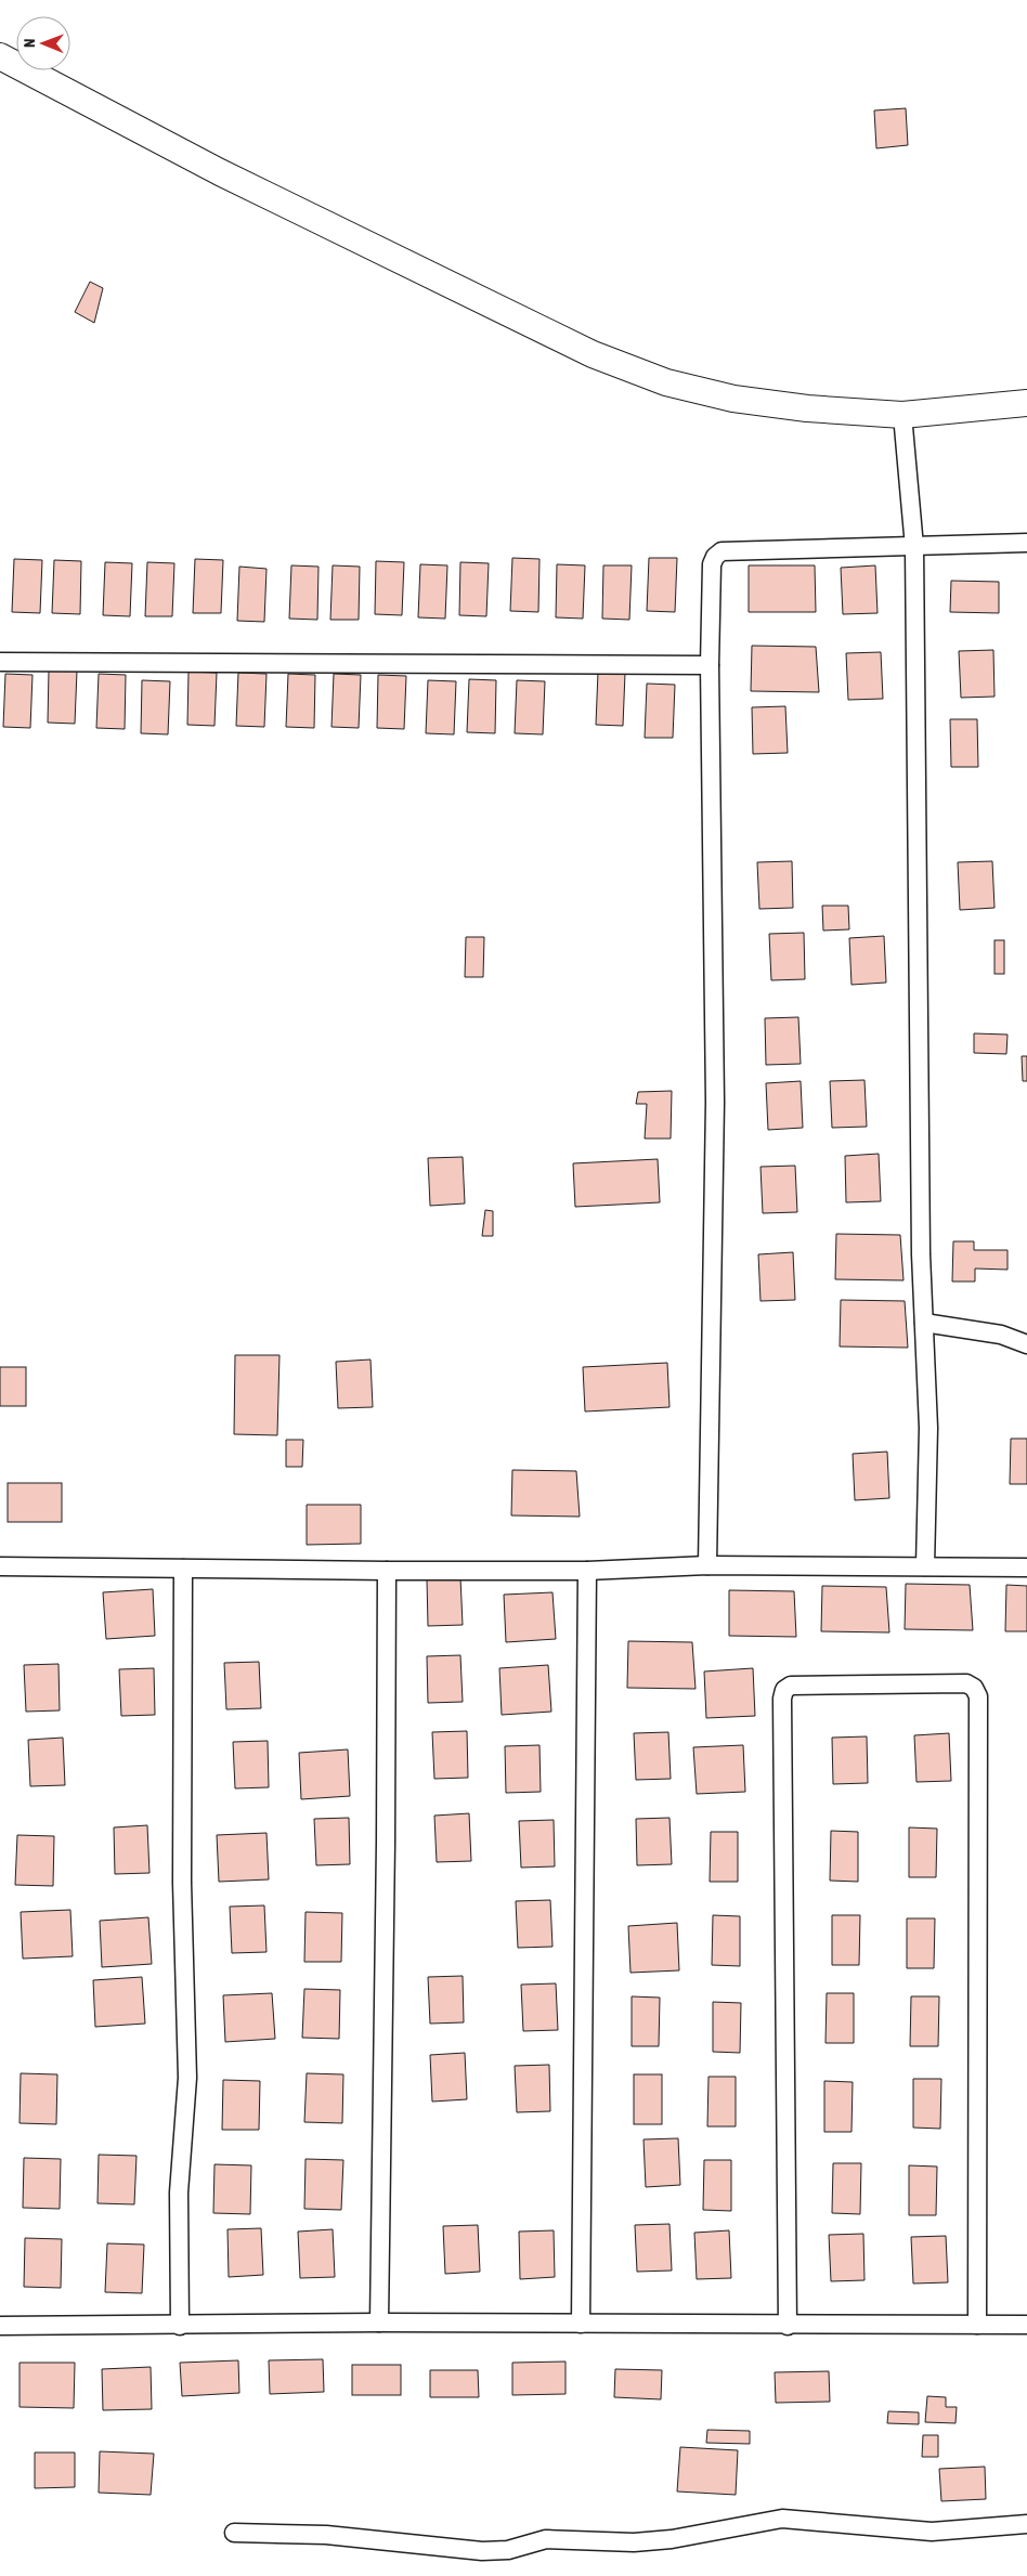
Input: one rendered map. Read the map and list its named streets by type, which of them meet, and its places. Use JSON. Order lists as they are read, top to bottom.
{
  "north": "left"
}
